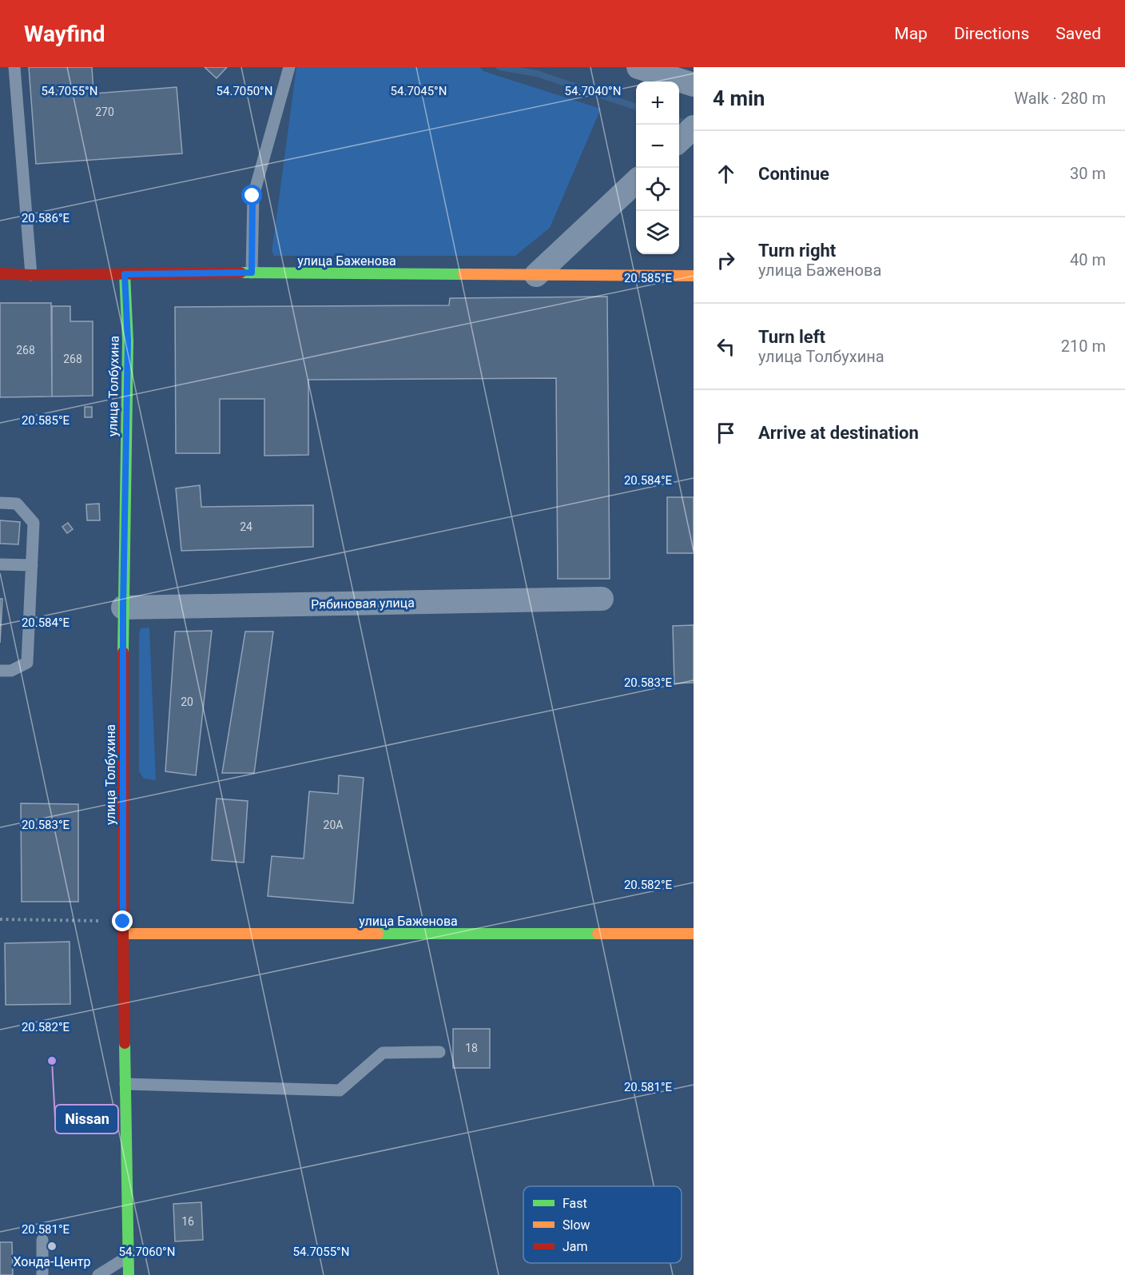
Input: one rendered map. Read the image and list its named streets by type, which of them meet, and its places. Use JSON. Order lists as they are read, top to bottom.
{
  "streets": {
    "street": ["улица Баженова", "улица Толбухина", "Рябиновая улица"]
  },
  "crossings": [
    ["улица Баженова", "улица Толбухина"],
    ["улица Толбухина", "Рябиновая улица"]
  ],
  "places": ["Nissan", "Хонда-Центр"],
  "house_numbers": [
    "270",
    "268",
    "268",
    "24",
    "20",
    "20А",
    "18",
    "16"
  ],
  "legend": ["Fast", "Slow", "Jam"],
  "page": {
    "header": "Wayfind",
    "nav": ["Map", "Directions", "Saved"],
    "heading": ["4 min", "Walk · 280 m"],
    "map_buttons": ["+", "−"],
    "list": [
      ["Continue", "30 m"],
      ["Turn right", "улица Баженова", "40 m"],
      ["Turn left", "улица Толбухина", "210 m"],
      "Arrive at destination"
    ]
  },
  "coordinates": [
    "54.7055°N",
    "54.7050°N",
    "54.7045°N",
    "54.7040°N",
    "20.586°E",
    "20.585°E",
    "20.584°E",
    "20.583°E",
    "20.582°E",
    "20.581°E",
    "54.7060°N"
  ]
}
